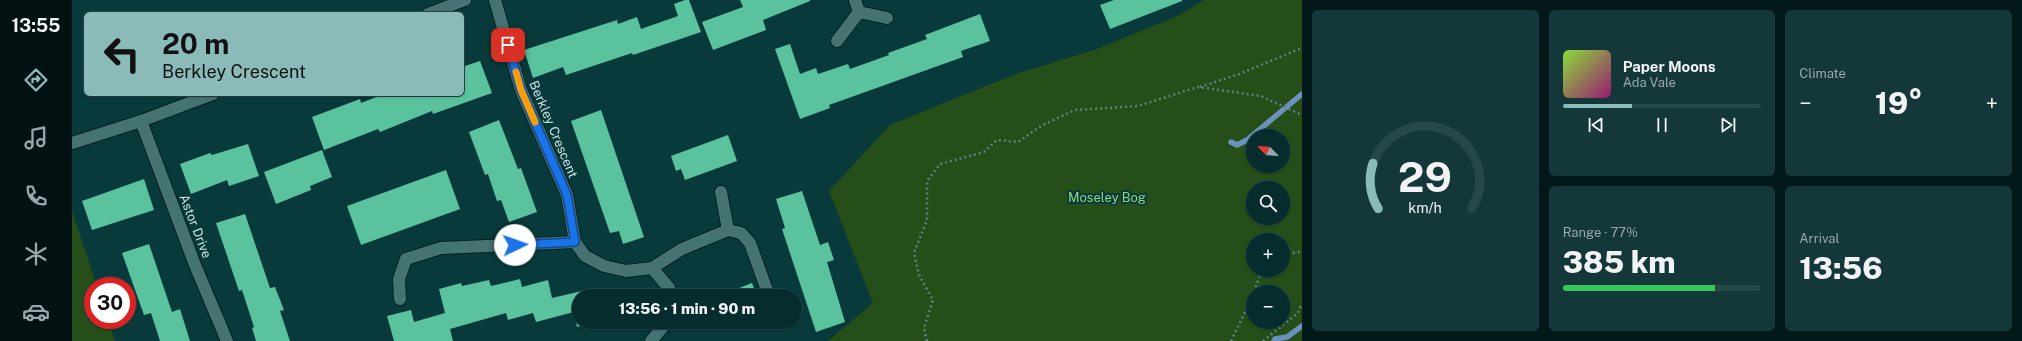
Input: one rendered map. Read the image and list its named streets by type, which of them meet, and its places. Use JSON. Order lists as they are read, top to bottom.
{
  "streets": {
    "street": ["Berkley Crescent", "Astor Drive"]
  },
  "parks": ["Moseley Bog"],
  "north": "top left",
  "page": {
    "tabs": "13:55",
    "tile": [
      "Climate",
      ["Range · 77%", "385 km"],
      ["Arrival", "13:56"]
    ],
    "turn": ["20 m", "Berkley Crescent"],
    "song": ["Paper Moons", "Ada Vale"],
    "heat": ["−", "19°", "+"],
    "map_buttons": ["+", "−"],
    "limit": "30",
    "trip": "13:56 · 1 min · 90 m",
    "gauge": ["29", "km/h"]
  }
}
